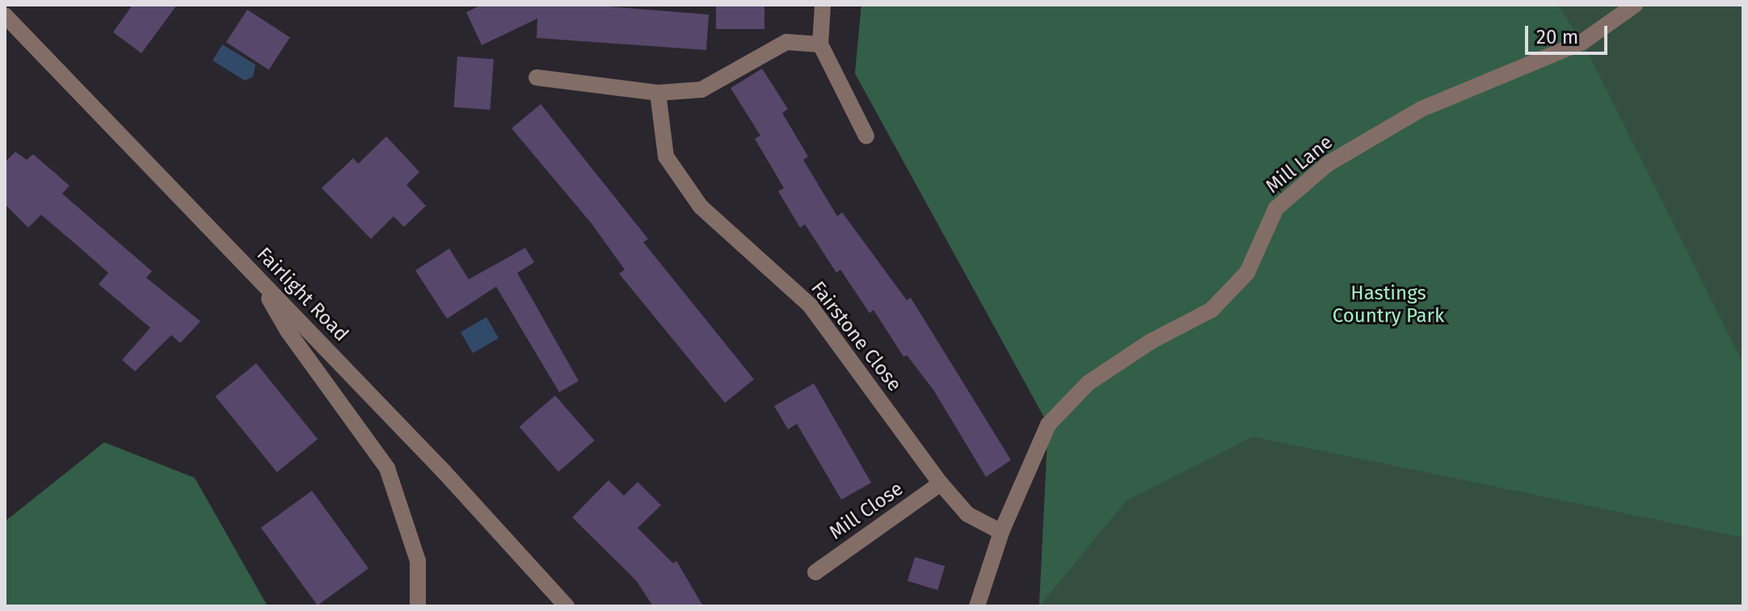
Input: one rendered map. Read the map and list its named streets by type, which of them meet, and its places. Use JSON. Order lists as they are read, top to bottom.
{
  "streets": {
    "street": [
      "Mill Lane",
      "Fairlight Road",
      "Fairstone Close",
      "Mill Close"
    ]
  },
  "crossings": [
    ["Mill Lane", "Fairstone Close"],
    ["Fairstone Close", "Mill Close"]
  ],
  "parks": ["Hastings Country Park"],
  "scale_bar": "20 m"
}
